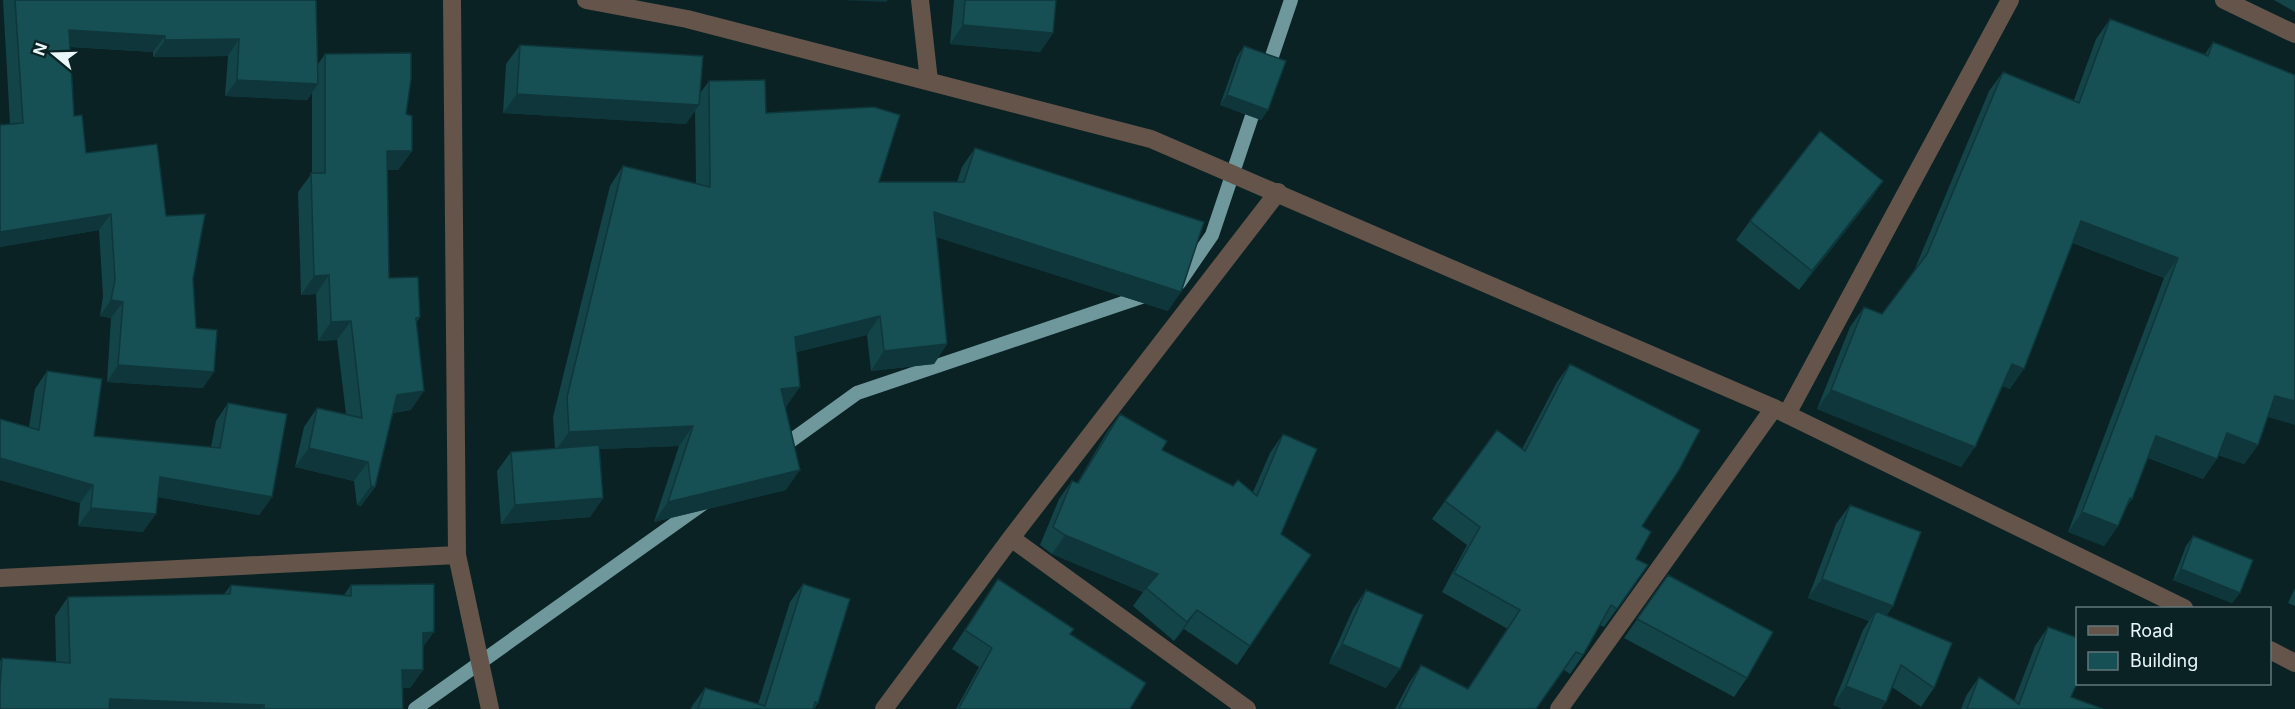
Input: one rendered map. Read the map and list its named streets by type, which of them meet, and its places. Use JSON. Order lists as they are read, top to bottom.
{
  "legend": ["Road", "Building"],
  "north": "left"
}
